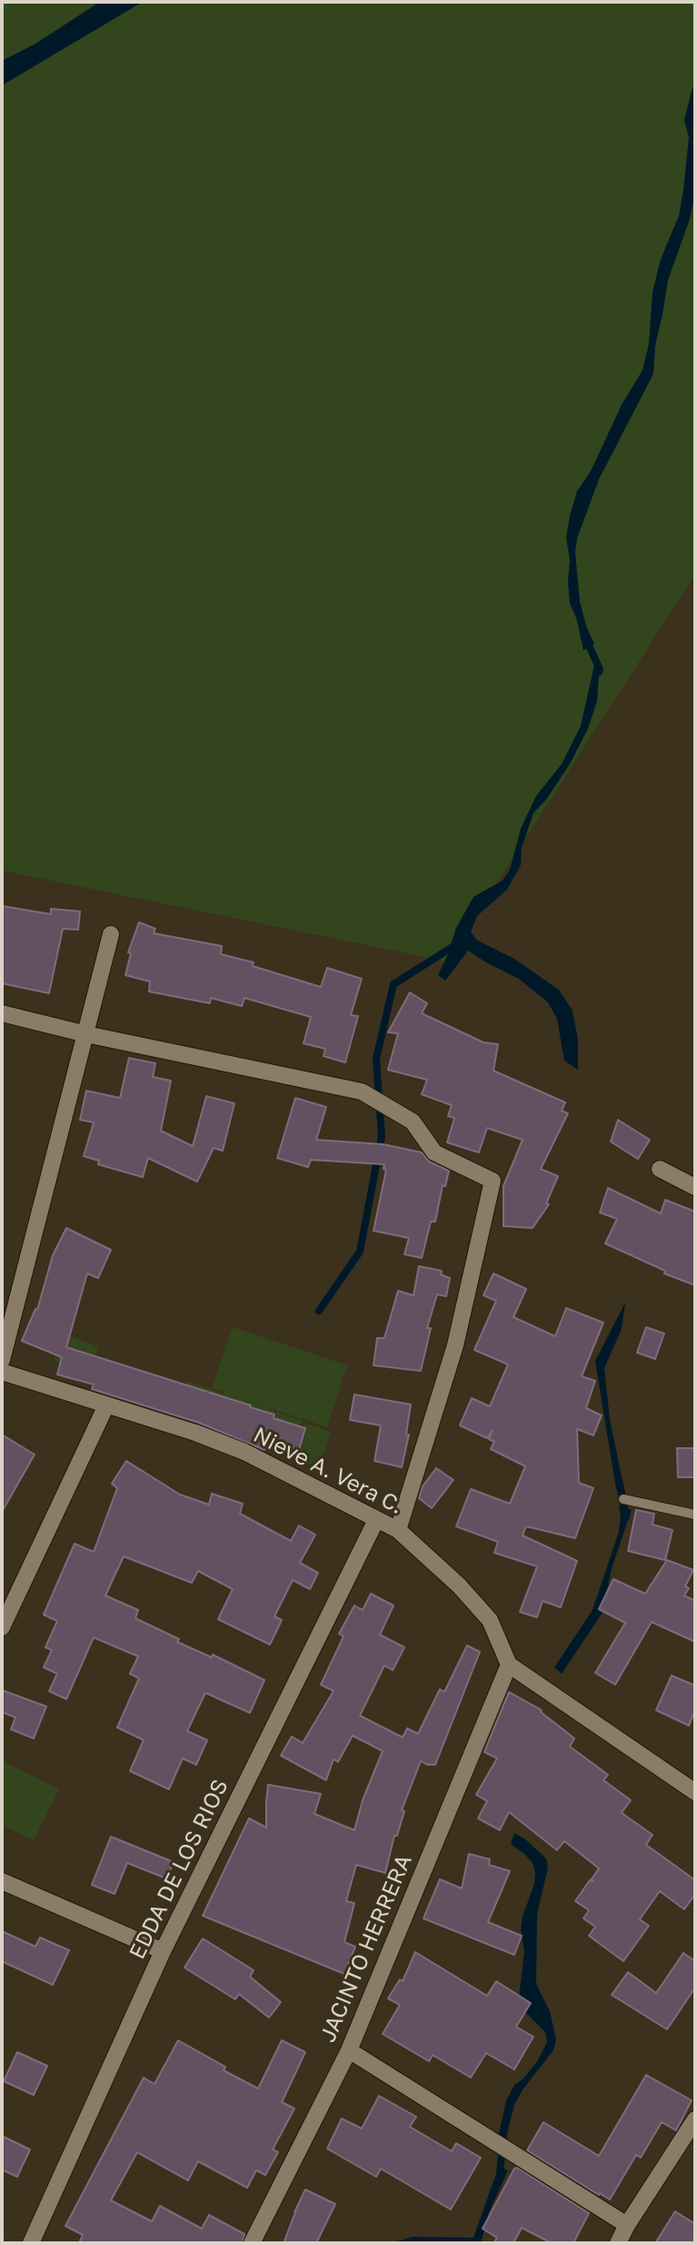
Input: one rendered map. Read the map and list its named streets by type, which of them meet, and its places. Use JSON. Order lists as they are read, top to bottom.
{
  "streets": {
    "street": ["Nieve A. Vera C.", "EDDA DE LOS RIOS", "JACINTO HERRERA"]
  },
  "crossings": [
    ["Nieve A. Vera C.", "EDDA DE LOS RIOS"],
    ["Nieve A. Vera C.", "JACINTO HERRERA"]
  ]
}
